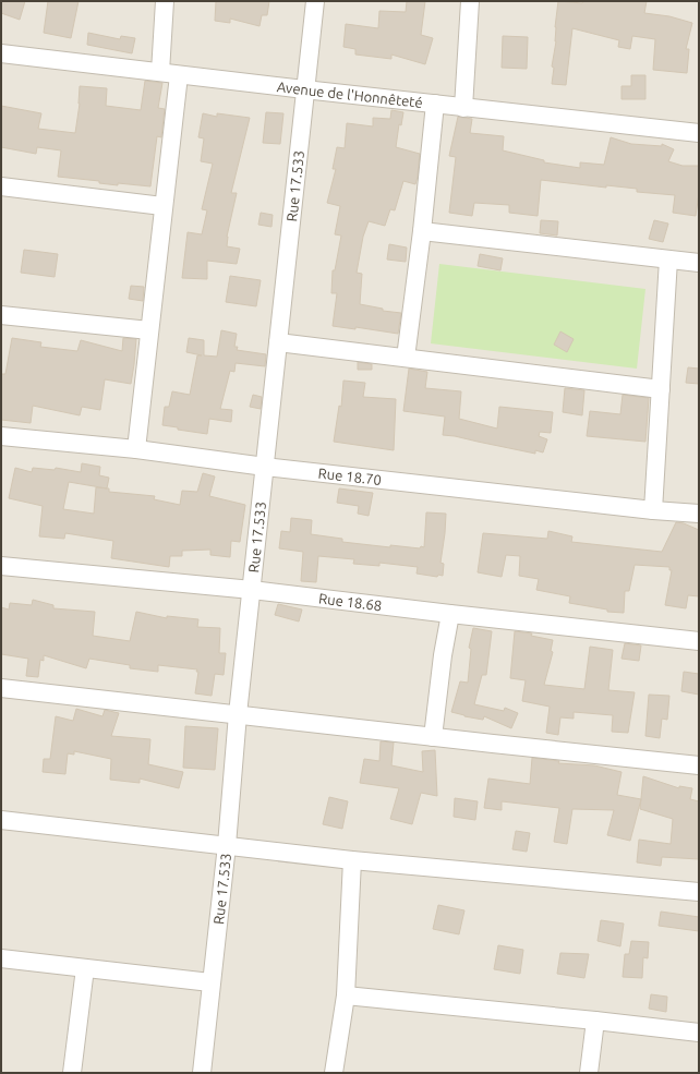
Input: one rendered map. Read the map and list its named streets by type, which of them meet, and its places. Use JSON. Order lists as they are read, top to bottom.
{
  "streets": {
    "street": [
      "Avenue de l'Honnêteté",
      "Rue 17.533",
      "Rue 18.70",
      "Rue 18.68"
    ]
  },
  "crossings": [
    ["Avenue de l'Honnêteté", "Rue 17.533"],
    ["Rue 17.533", "Rue 18.70"],
    ["Rue 17.533", "Rue 18.68"]
  ]
}
